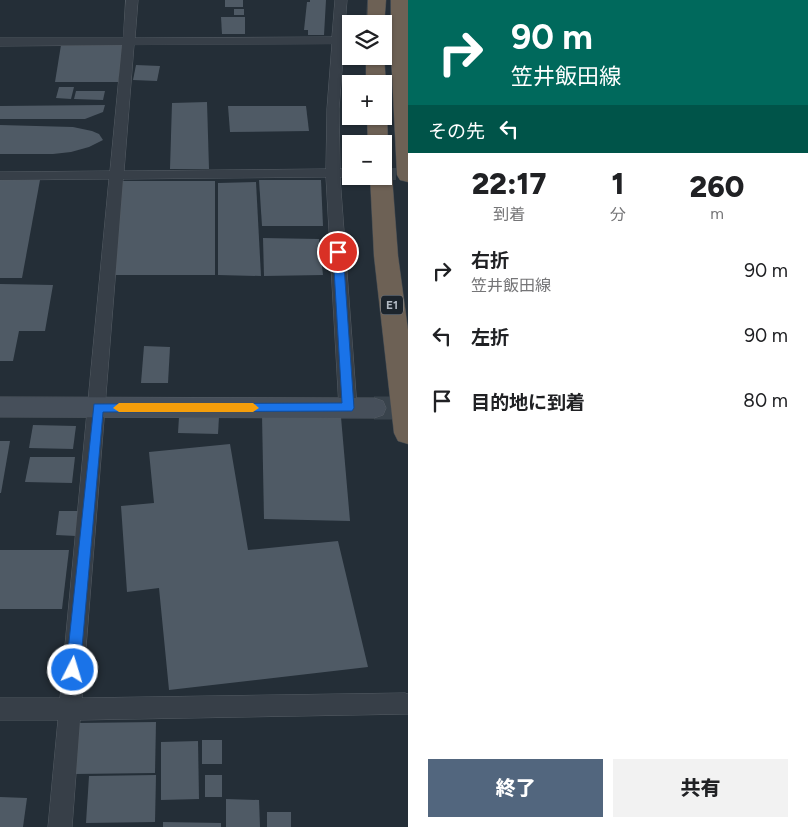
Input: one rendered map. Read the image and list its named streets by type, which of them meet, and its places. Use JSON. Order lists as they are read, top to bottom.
{
  "streets": {
    "highway": ["E1"]
  },
  "page": {
    "turn": ["90 m", "笠井飯田線"],
    "map_buttons": ["+", "−"],
    "then": "その先",
    "eta": [
      "22:17",
      "到着",
      "1",
      "分",
      "260",
      "m"
    ],
    "list": [
      {
        "name": "右折",
        "note": "笠井飯田線",
        "value": "90 m"
      },
      {
        "name": "左折",
        "value": "90 m"
      },
      {
        "name": "目的地に到着",
        "value": "80 m"
      }
    ],
    "buttons": ["終了", "共有"]
  }
}
